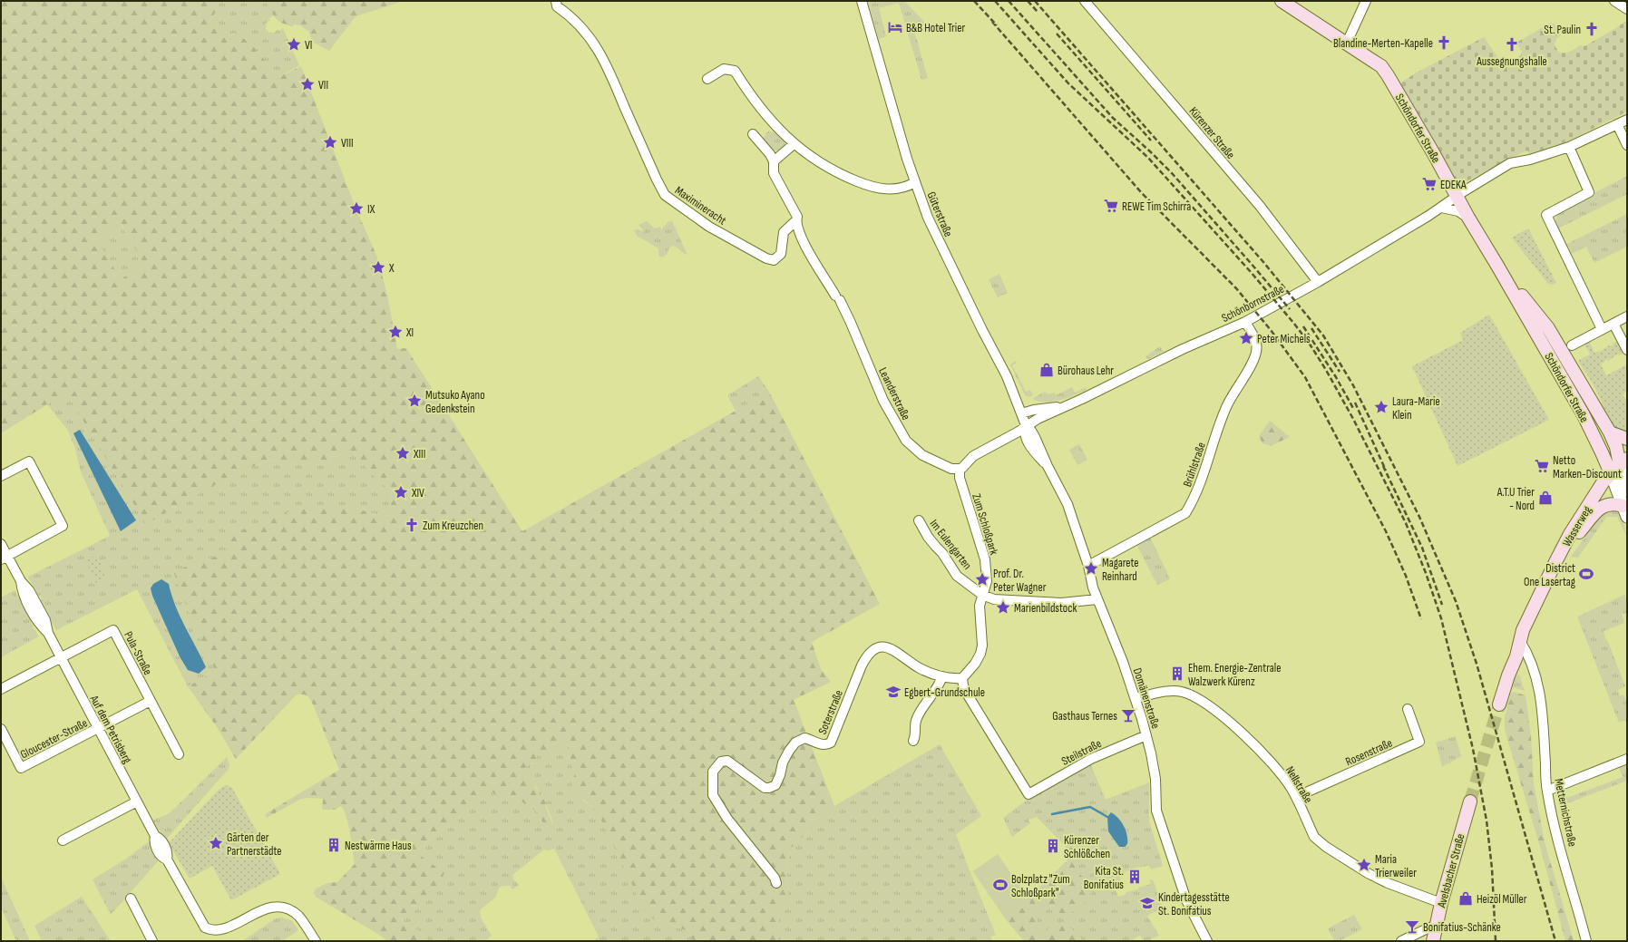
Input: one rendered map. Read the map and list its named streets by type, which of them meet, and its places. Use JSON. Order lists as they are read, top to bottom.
{
  "streets": {
    "main road": ["Schöndorfer Straße", "Wasserweg", "Avelsbacher Straße"],
    "street": [
      "Kürenzer Straße",
      "Maximineracht",
      "Güterstraße",
      "Schönbornstraße",
      "Leanderstraße",
      "Brühlstraße",
      "Zum Schloßpark",
      "Im Eulengarten",
      "Pula-Straße",
      "Domänenstraße",
      "Soterstraße",
      "Auf dem Petrisberg",
      "Gloucester-Straße",
      "Steilstraße",
      "Rosenstraße",
      "Nellstraße",
      "Metternichstraße"
    ]
  },
  "crossings": [
    ["Schöndorfer Straße", "Schönbornstraße"],
    ["Schöndorfer Straße", "Wasserweg"],
    ["Kürenzer Straße", "Schönbornstraße"],
    ["Maximineracht", "Leanderstraße"],
    ["Güterstraße", "Schönbornstraße"],
    ["Güterstraße", "Domänenstraße"],
    ["Schönbornstraße", "Brühlstraße"],
    ["Schönbornstraße", "Domänenstraße"],
    ["Leanderstraße", "Zum Schloßpark"],
    ["Brühlstraße", "Domänenstraße"],
    ["Zum Schloßpark", "Im Eulengarten"],
    ["Zum Schloßpark", "Soterstraße"],
    ["Zum Schloßpark", "Steilstraße"],
    ["Wasserweg", "Metternichstraße"],
    ["Pula-Straße", "Auf dem Petrisberg"],
    ["Domänenstraße", "Steilstraße"],
    ["Domänenstraße", "Nellstraße"],
    ["Soterstraße", "Steilstraße"],
    ["Auf dem Petrisberg", "Gloucester-Straße"],
    ["Rosenstraße", "Nellstraße"],
    ["Nellstraße", "Avelsbacher Straße"]
  ],
  "places": {
    "hotel": ["B&B Hotel Trier"],
    "church": [
      "St. Paulin",
      "Blandine-Merten-Kapelle",
      "Aussegnungshalle",
      "Zum Kreuzchen"
    ],
    "place": [
      "VI",
      "VII",
      "VIII",
      "IX",
      "X",
      "XI",
      "Peter Michels",
      "Mutsuko Ayano Gedenkstein",
      "Laura-Marie Klein",
      "XIII",
      "XIV",
      "Magarete Reinhard",
      "Prof. Dr. Peter Wagner",
      "Marienbildstock",
      "Gärten der Partnerstädte",
      "Maria Trierweiler"
    ],
    "supermarket": ["EDEKA", "REWE Tim Schirra", "Netto Marken-Discount"],
    "shop": ["Bürohaus Lehr", "A.T.U Trier - Nord", "Heizöl Müller"],
    "sports": ["District One Lasertag", "Bolzplatz \"Zum Schloßpark\""],
    "building": [
      "Ehem. Energie-Zentrale Walzwerk Kürenz",
      "Nestwärme Haus",
      "Kürenzer Schlößchen",
      "Kita St. Bonifatius"
    ],
    "school or university": ["Egbert-Grundschule", "Kindertagesstätte St. Bonifatius"],
    "bar": ["Gasthaus Ternes", "Bonifatius-Schänke"]
  }
}
